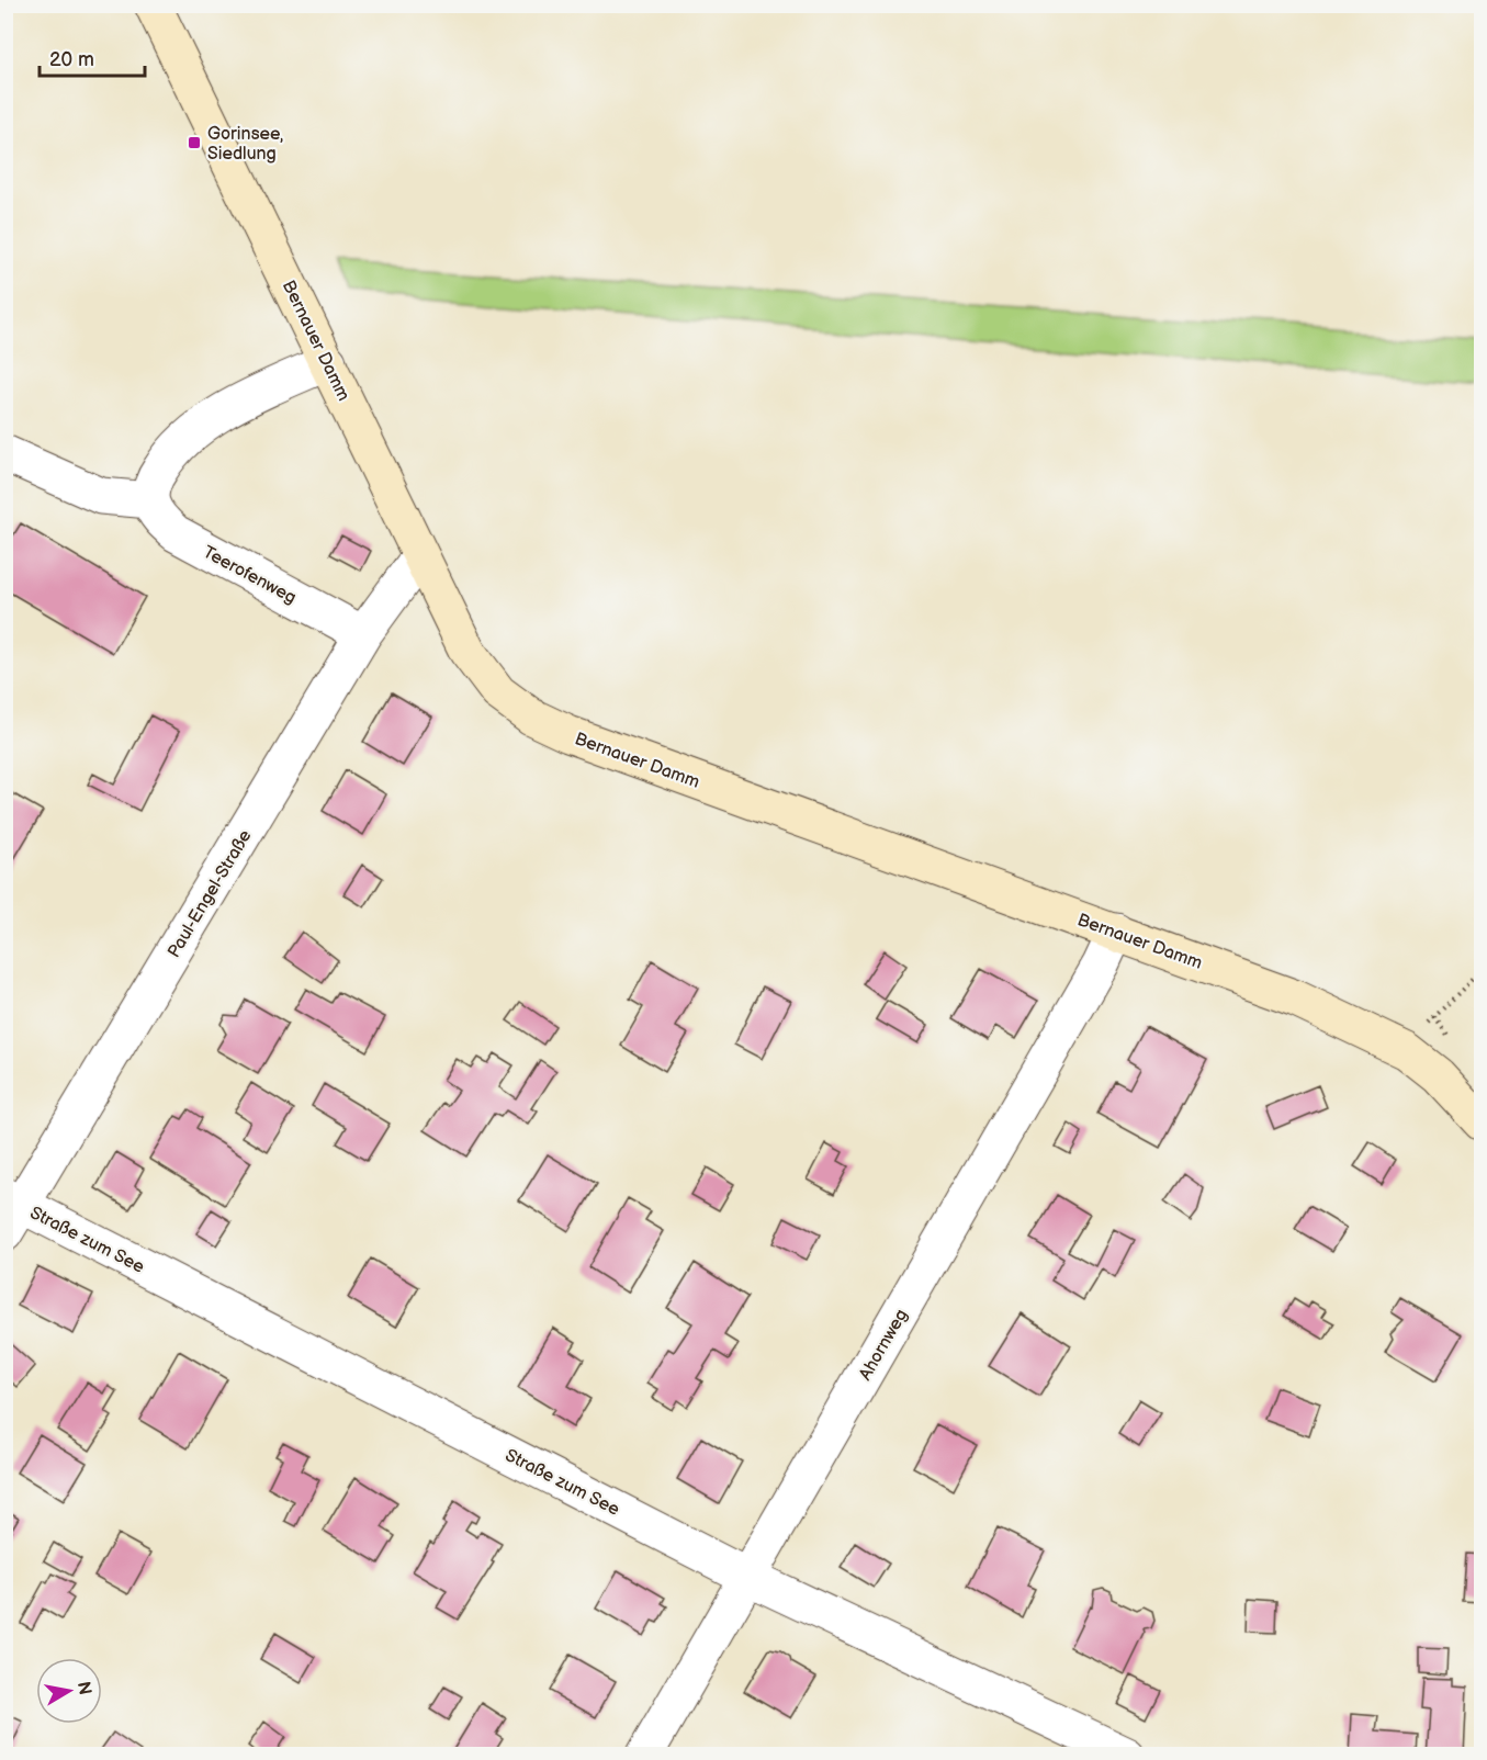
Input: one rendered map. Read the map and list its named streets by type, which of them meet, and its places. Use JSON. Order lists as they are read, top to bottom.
{
  "streets": {
    "main road": ["Bernauer Damm"],
    "street": [
      "Teerofenweg",
      "Paul-Engel-Straße",
      "Straße zum See",
      "Ahornweg"
    ]
  },
  "crossings": [
    ["Bernauer Damm", "Paul-Engel-Straße"],
    ["Bernauer Damm", "Ahornweg"],
    ["Teerofenweg", "Paul-Engel-Straße"],
    ["Paul-Engel-Straße", "Straße zum See"],
    ["Straße zum See", "Ahornweg"]
  ],
  "places": {
    "transit": ["Gorinsee, Siedlung"]
  },
  "scale_bar": "20 m",
  "north": "right"
}
